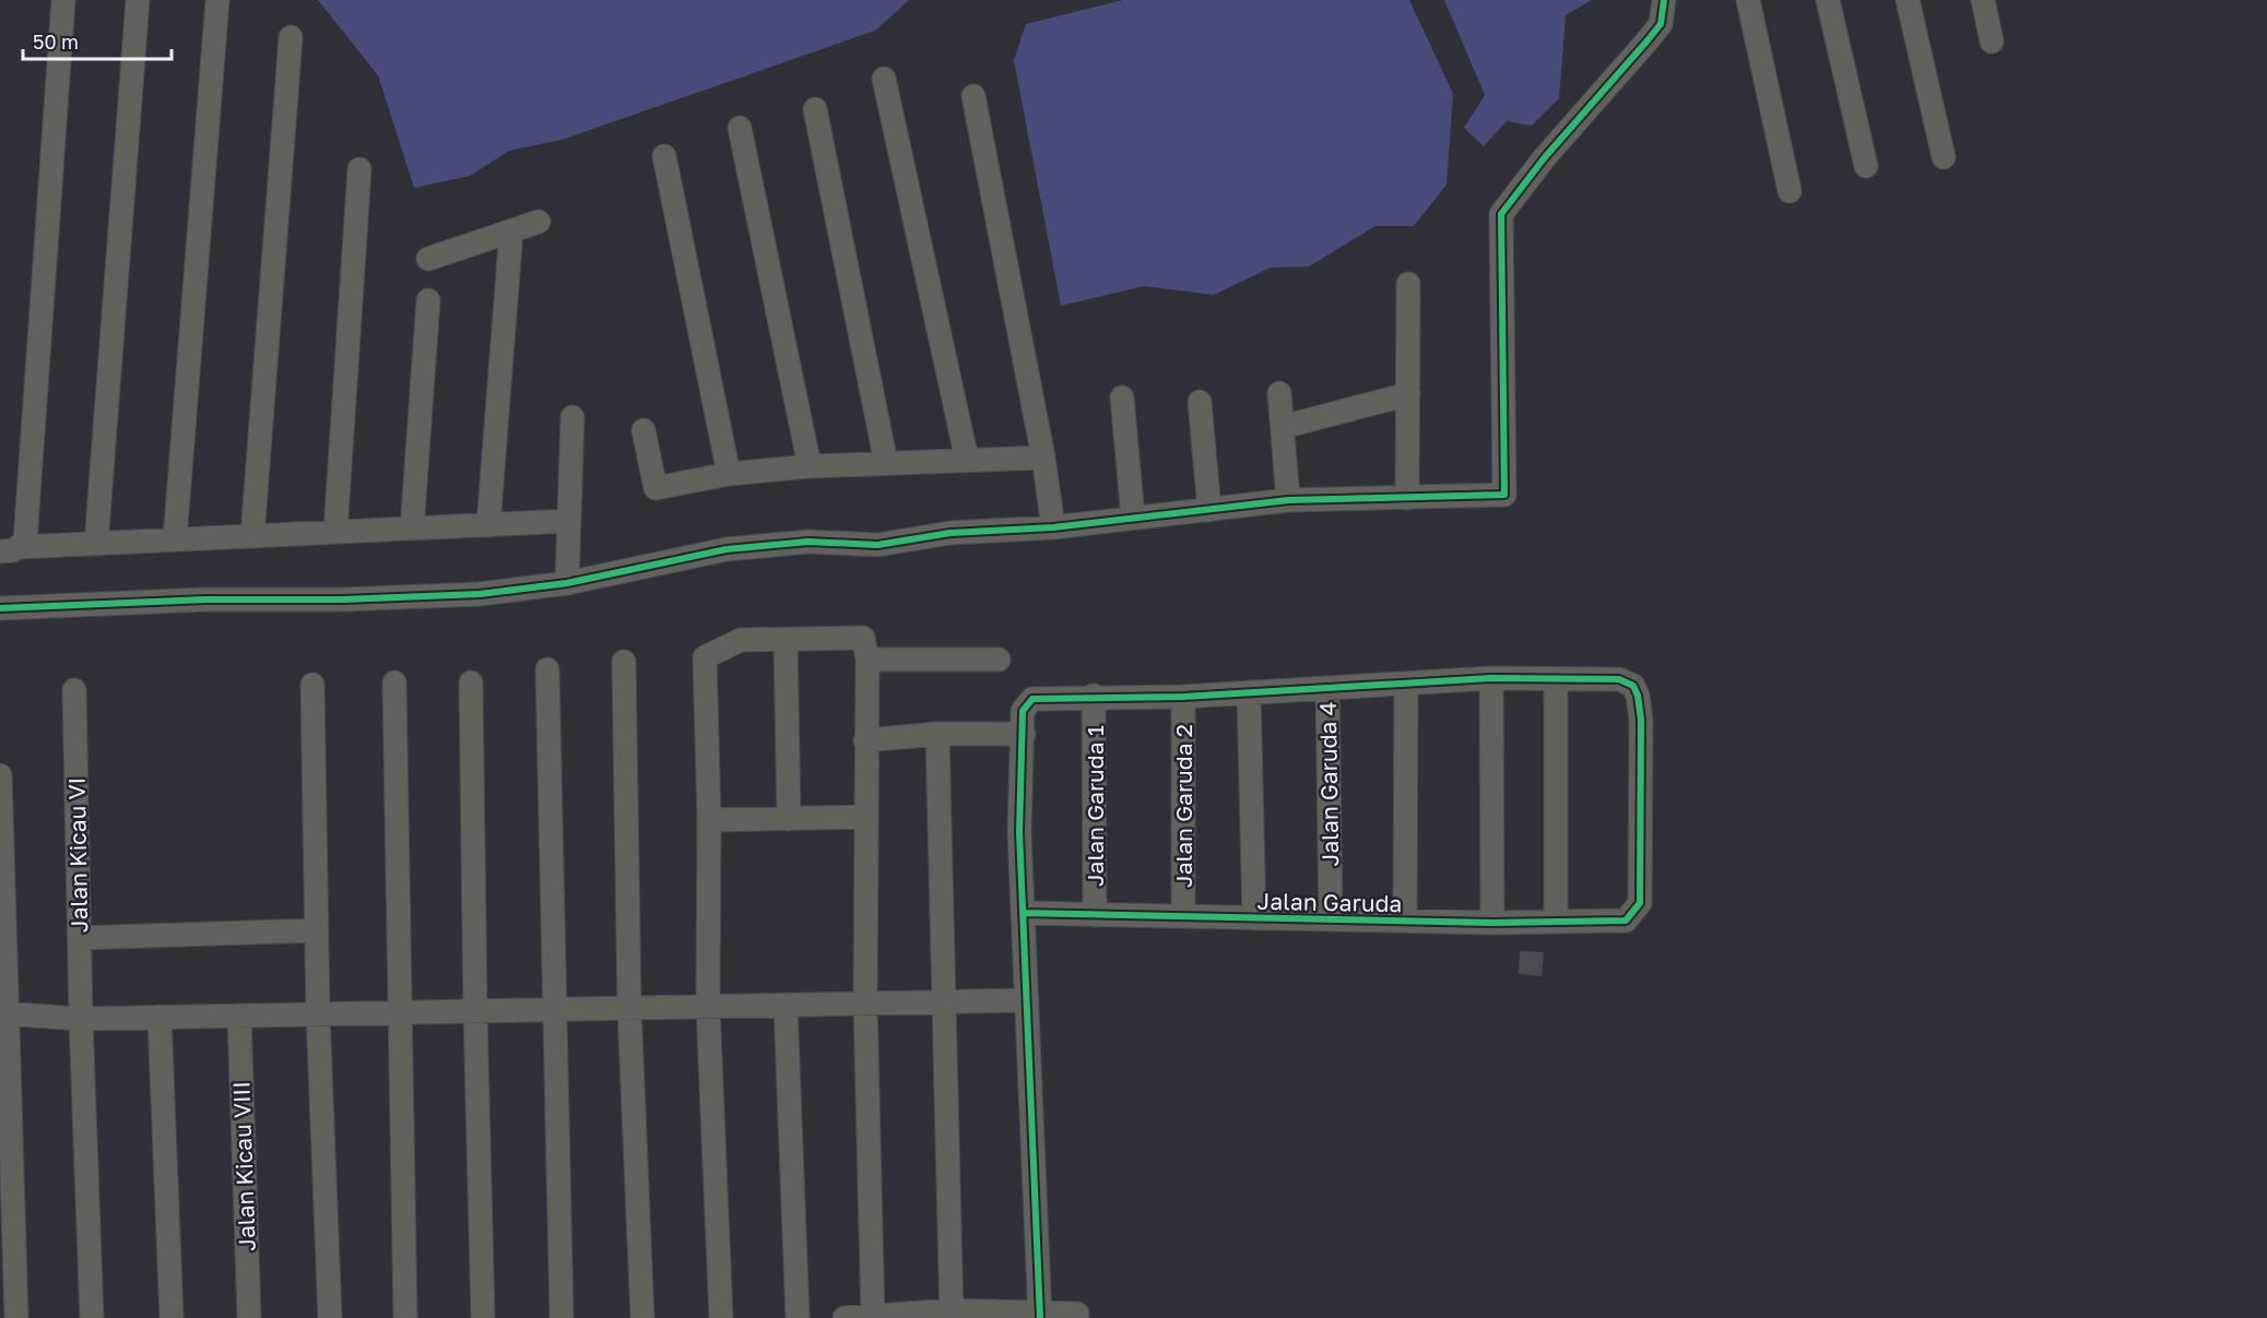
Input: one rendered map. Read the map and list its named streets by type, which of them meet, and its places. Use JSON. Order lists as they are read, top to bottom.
{
  "streets": {
    "street": [
      "Jalan Garuda 4",
      "Jalan Garuda 1",
      "Jalan Garuda 2",
      "Jalan Kicau VI",
      "Jalan Garuda",
      "Jalan Kicau VIII"
    ]
  },
  "crossings": [
    ["Jalan Garuda 4", "Jalan Garuda"],
    ["Jalan Garuda 1", "Jalan Garuda"],
    ["Jalan Garuda 2", "Jalan Garuda"]
  ],
  "scale_bar": "50 m"
}
